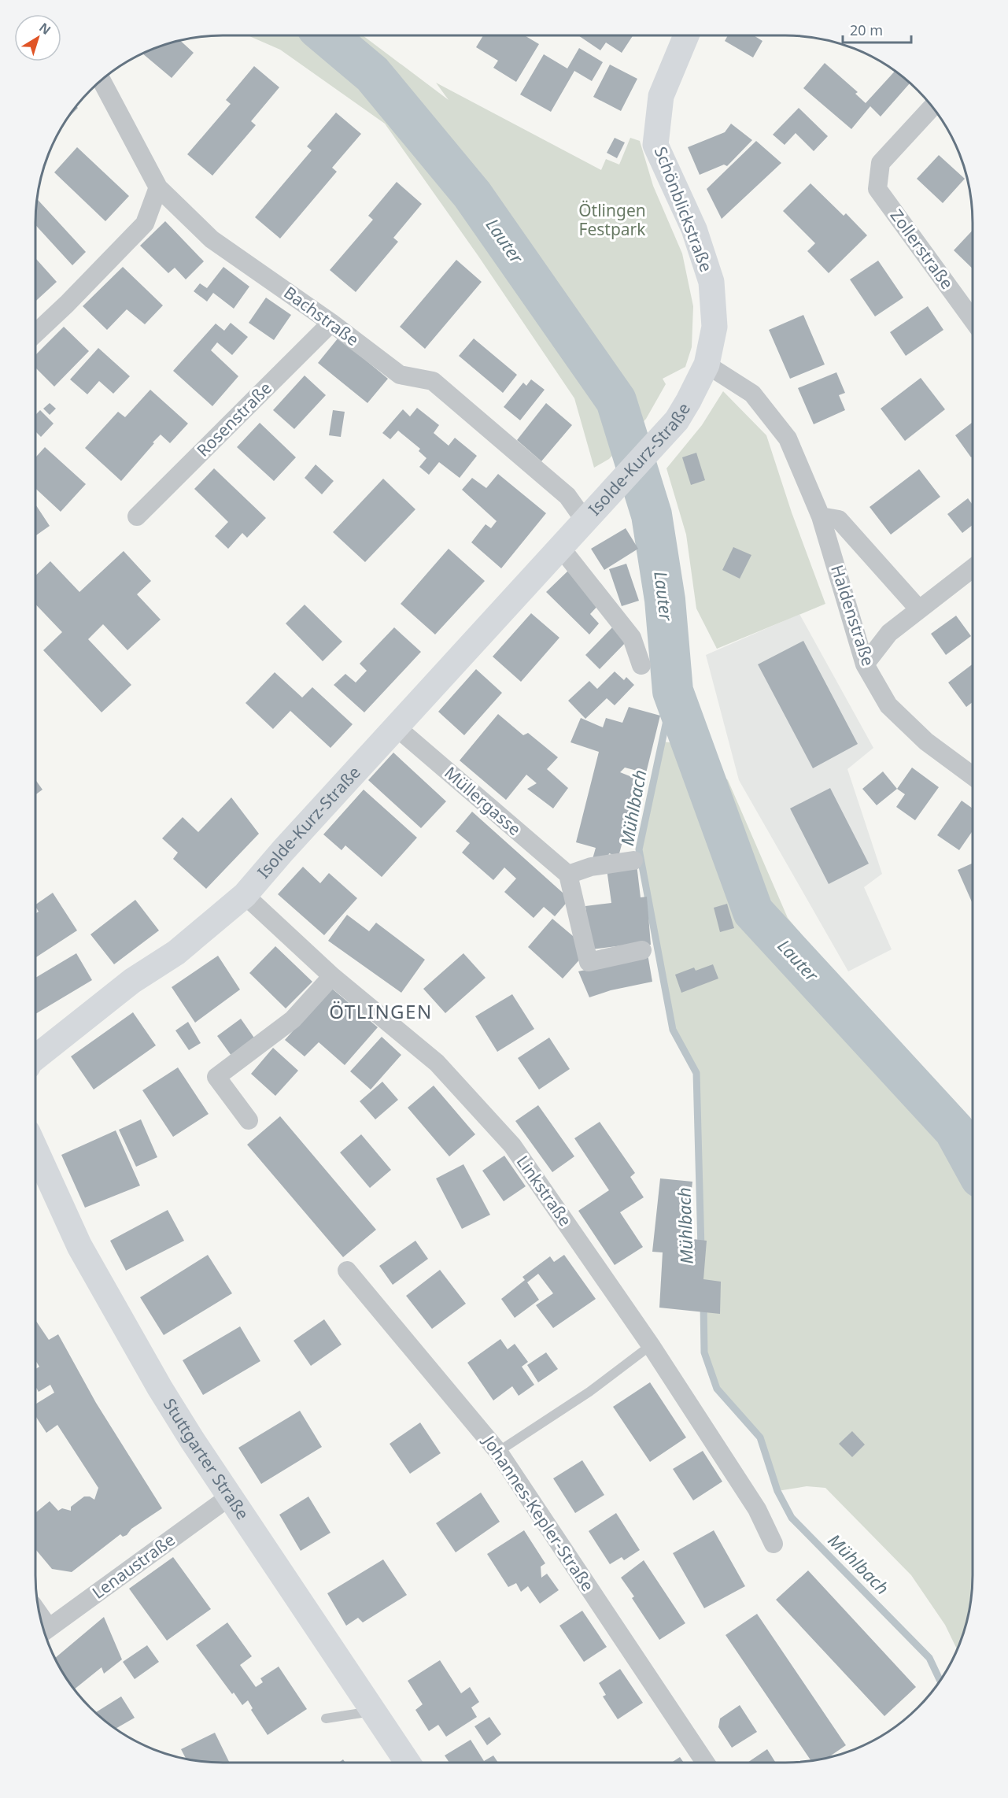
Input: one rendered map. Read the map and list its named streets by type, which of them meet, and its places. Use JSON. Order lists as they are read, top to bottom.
{
  "streets": {
    "street": [
      "Schönblickstraße",
      "Zollerstraße",
      "Bachstraße",
      "Rosenstraße",
      "Isolde-Kurz-Straße",
      "Haldenstraße",
      "Müllergasse",
      "Linkstraße",
      "Stuttgarter Straße",
      "Johannes-Kepler-Straße",
      "Lenaustraße"
    ]
  },
  "crossings": [
    ["Schönblickstraße", "Isolde-Kurz-Straße"],
    ["Schönblickstraße", "Haldenstraße"],
    ["Bachstraße", "Rosenstraße"],
    ["Bachstraße", "Isolde-Kurz-Straße"],
    ["Isolde-Kurz-Straße", "Haldenstraße"],
    ["Isolde-Kurz-Straße", "Müllergasse"],
    ["Isolde-Kurz-Straße", "Linkstraße"],
    ["Stuttgarter Straße", "Lenaustraße"]
  ],
  "districts": ["ÖTLINGEN"],
  "water": ["Lauter", "Mühlbach"],
  "parks": ["Ötlingen Festpark"],
  "scale_bar": "20 m",
  "north": "top right"
}
